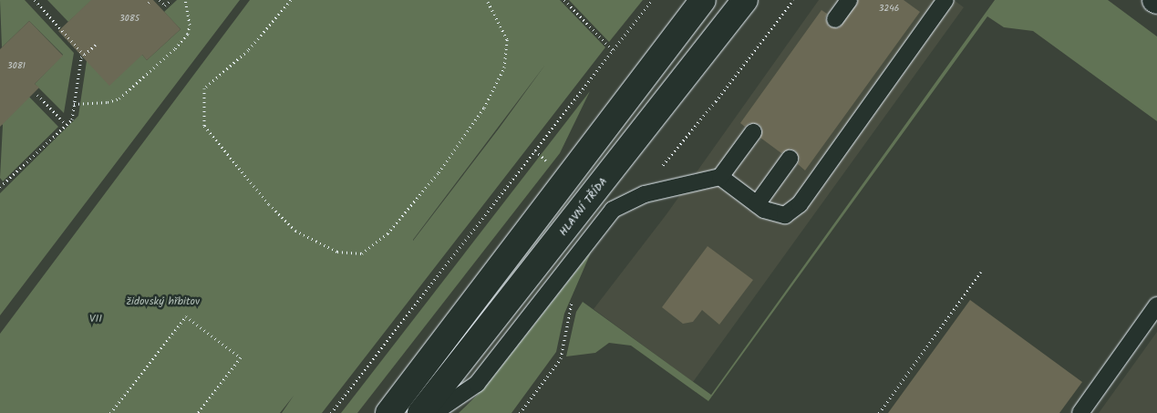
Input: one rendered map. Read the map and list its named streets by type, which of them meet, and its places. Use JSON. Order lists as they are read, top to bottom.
{
  "streets": {
    "main road": ["HLAVNÍ TŘÍDA"]
  },
  "parks": ["židovský hřbitov", "VII"],
  "house_numbers": ["3246", "3085", "3081"]
}
